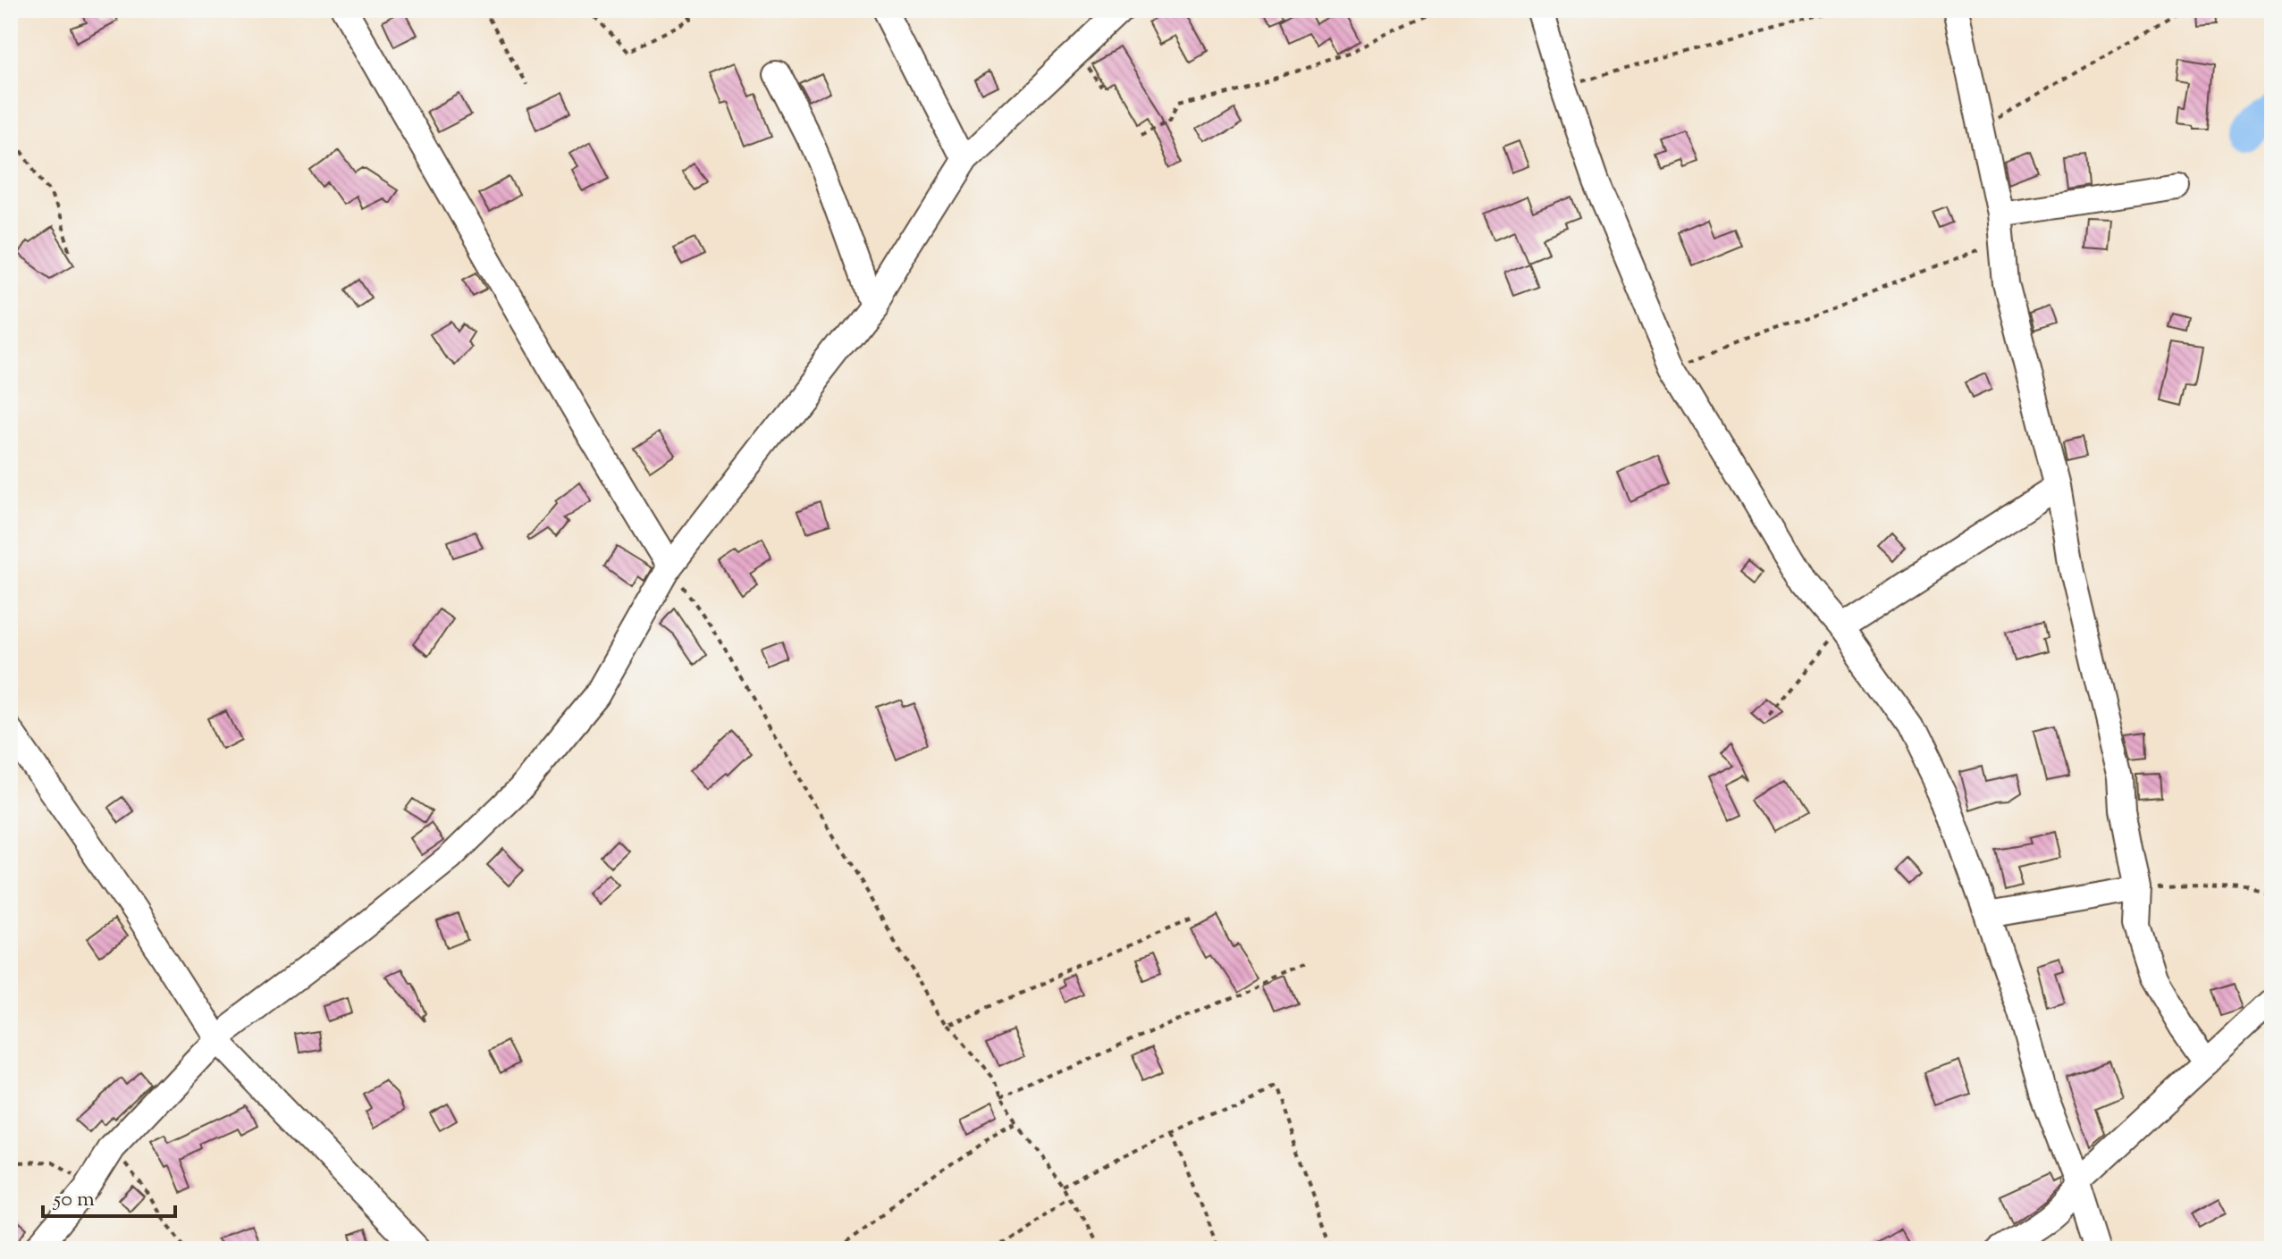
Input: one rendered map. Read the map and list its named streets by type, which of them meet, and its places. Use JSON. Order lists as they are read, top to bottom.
{
  "scale_bar": "50 m"
}
